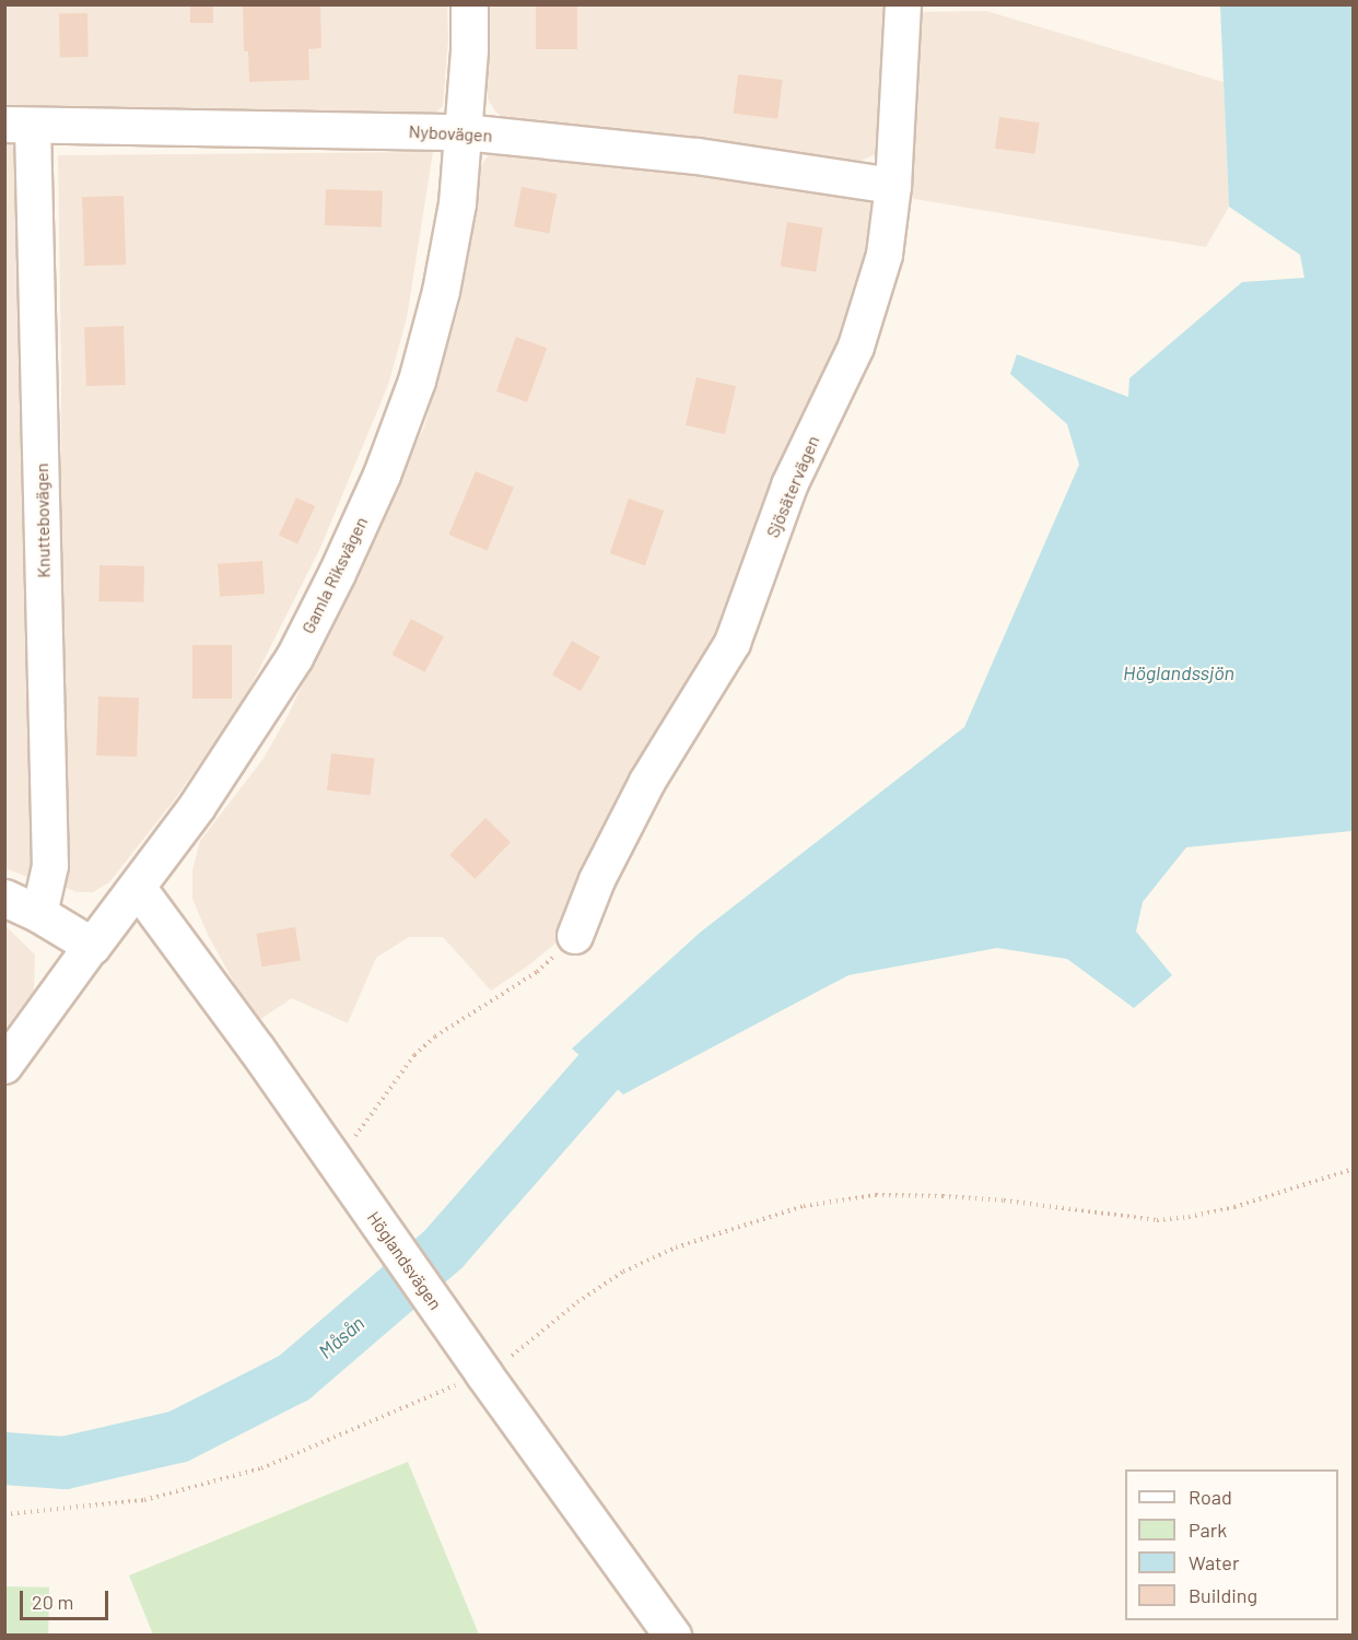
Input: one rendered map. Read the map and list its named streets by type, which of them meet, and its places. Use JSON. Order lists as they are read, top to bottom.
{
  "streets": {
    "street": [
      "Nybovägen",
      "Sjösätervägen",
      "Knuttebovägen",
      "Gamla Riksvägen",
      "Höglandsvägen"
    ]
  },
  "crossings": [
    ["Nybovägen", "Sjösätervägen"],
    ["Nybovägen", "Knuttebovägen"],
    ["Nybovägen", "Gamla Riksvägen"],
    ["Gamla Riksvägen", "Höglandsvägen"]
  ],
  "water": ["Höglandssjön", "Måsån"],
  "legend": [
    "Road",
    "Park",
    "Water",
    "Building"
  ],
  "scale_bar": "20 m"
}
